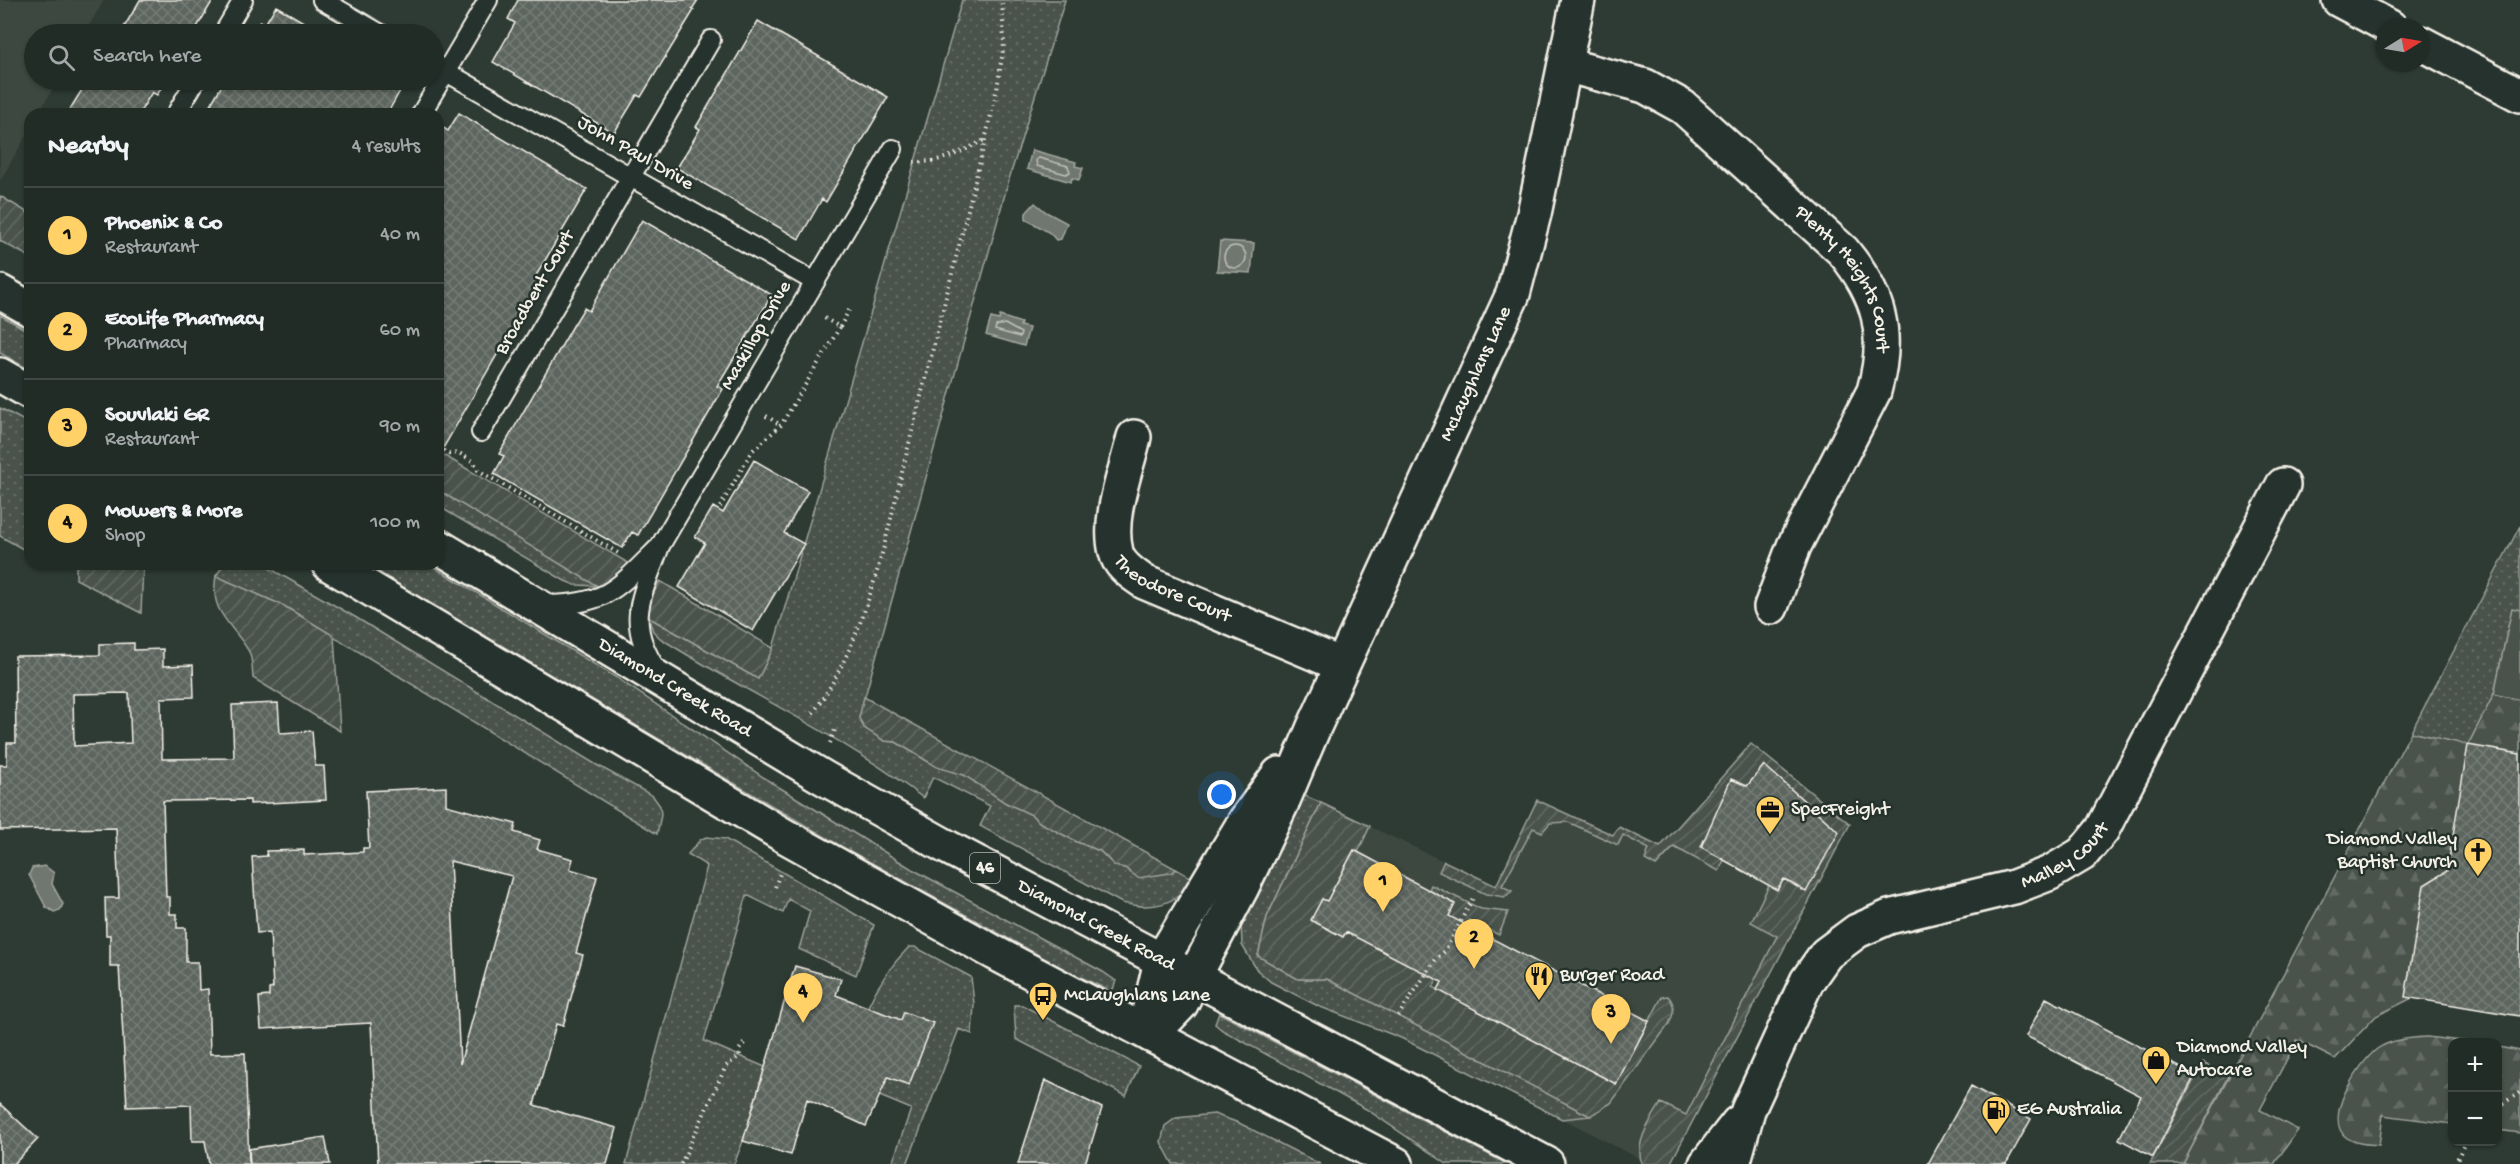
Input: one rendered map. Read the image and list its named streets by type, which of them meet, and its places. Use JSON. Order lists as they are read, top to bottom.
{
  "streets": {
    "street": [
      "Plenty Heights Court",
      "McLaughlans Lane",
      "Theodore Court",
      "Diamond Creek Road",
      "Malley Court",
      "46"
    ],
    "lane": ["John Paul Drive", "Broadbent Court", "Mackillop Drive"]
  },
  "crossings": [
    ["John Paul Drive", "Broadbent Court"],
    ["John Paul Drive", "Mackillop Drive"],
    ["Plenty Heights Court", "McLaughlans Lane"],
    ["Mackillop Drive", "Diamond Creek Road"],
    ["McLaughlans Lane", "Theodore Court"],
    ["McLaughlans Lane", "Diamond Creek Road"]
  ],
  "places": {
    "office": ["SpecFreight"],
    "church": ["Diamond Valley Baptist Church"],
    "restaurant": ["Burger Road"],
    "bus stop": ["McLaughlans Lane"],
    "shop": ["Diamond Valley Autocare"],
    "fuel station": ["EG Australia"]
  },
  "north": "right",
  "page": {
    "search": "Search here",
    "heading": ["Nearby", "4 results"],
    "list": [
      {
        "mark": "1",
        "name": "Phoenix & Co",
        "note": "Restaurant",
        "value": "40 m"
      },
      {
        "mark": "2",
        "name": "EcoLife Pharmacy",
        "note": "Pharmacy",
        "value": "60 m"
      },
      {
        "mark": "3",
        "name": "Souvlaki GR",
        "note": "Restaurant",
        "value": "90 m"
      },
      {
        "mark": "4",
        "name": "Mowers & More",
        "note": "Shop",
        "value": "100 m"
      }
    ],
    "pins": [
      "1",
      "2",
      "4",
      "3"
    ],
    "map_buttons": ["+", "−"]
  }
}
